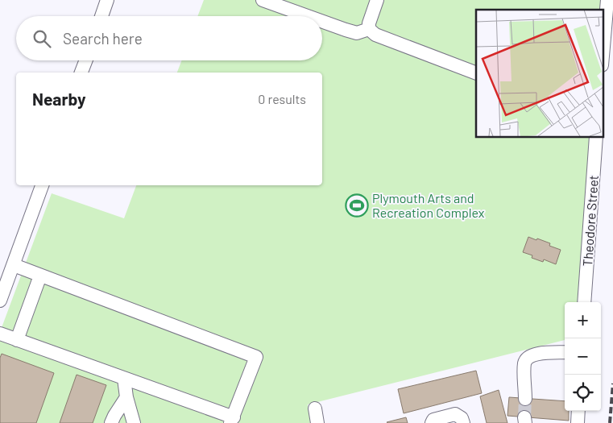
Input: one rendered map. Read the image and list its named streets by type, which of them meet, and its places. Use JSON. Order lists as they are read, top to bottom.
{
  "streets": {
    "street": ["Theodore Street"]
  },
  "places": {
    "sports": ["Plymouth Arts and Recreation Complex"]
  },
  "page": {
    "search": "Search here",
    "heading": ["Nearby", "0 results"],
    "map_buttons": ["+", "−"]
  }
}
